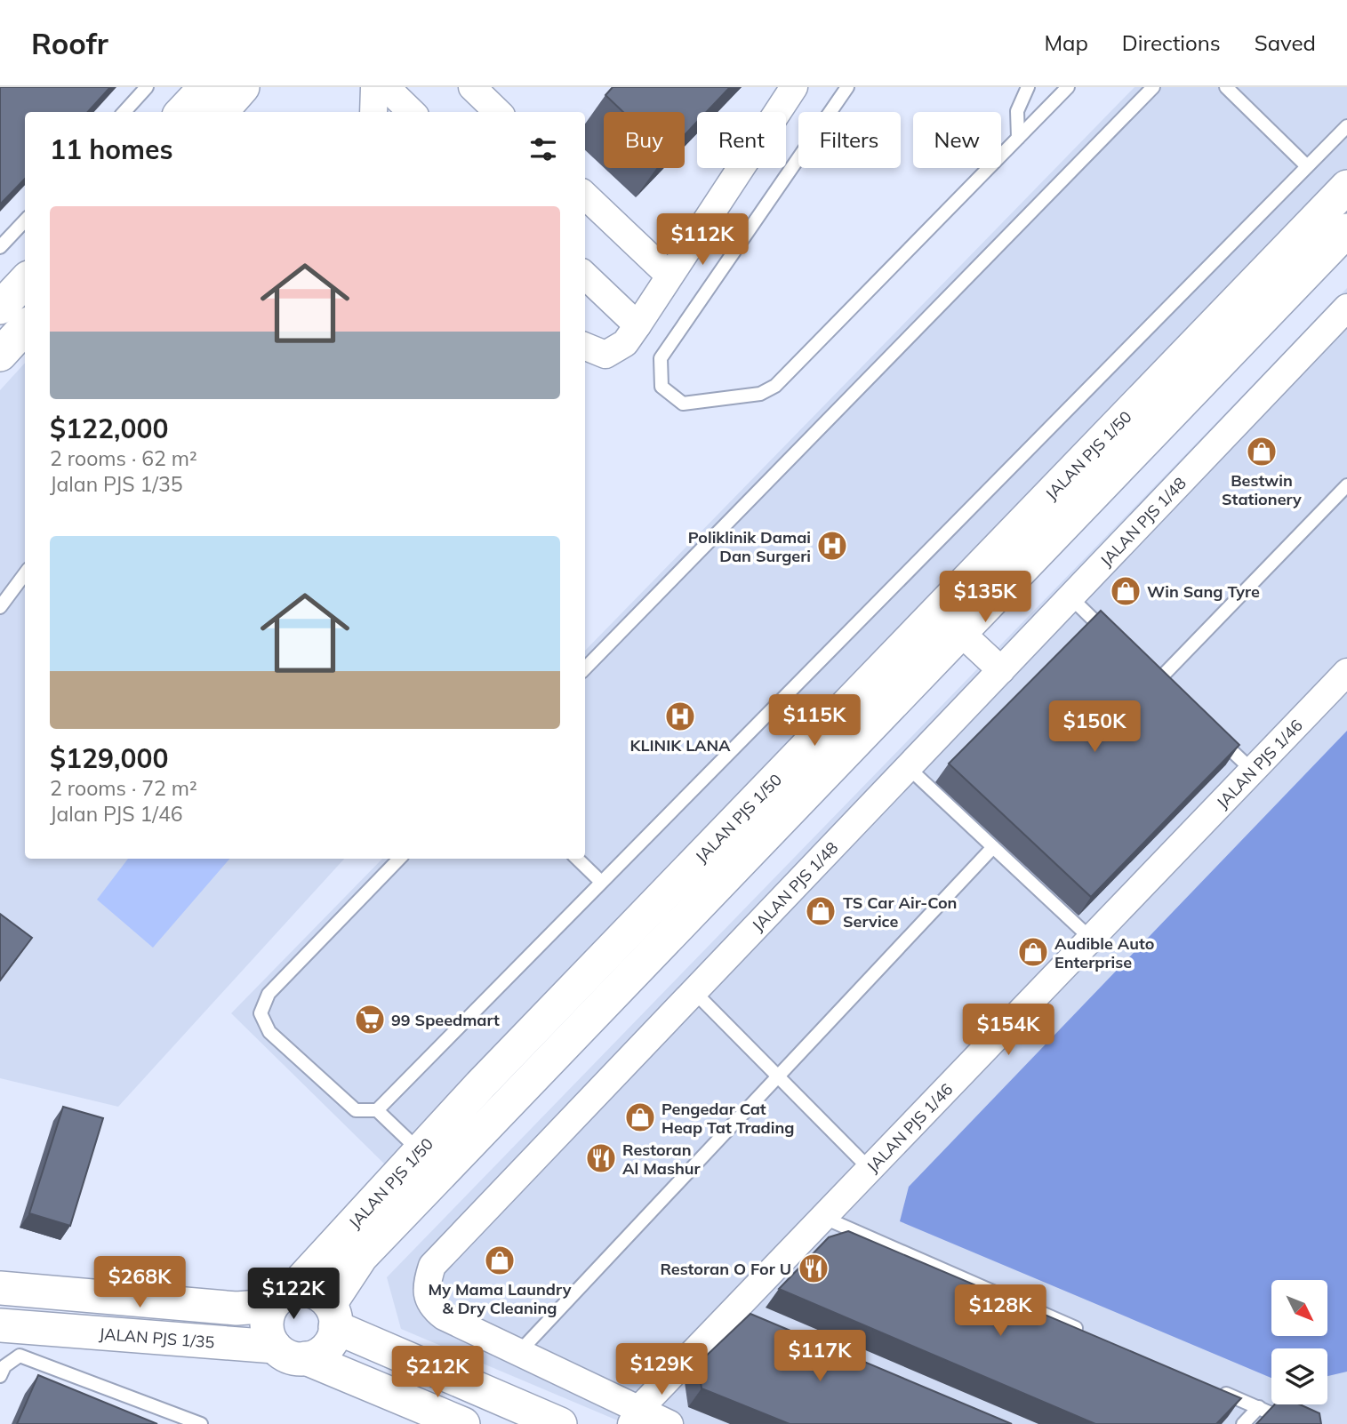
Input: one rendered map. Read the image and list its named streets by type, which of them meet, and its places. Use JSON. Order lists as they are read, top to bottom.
{
  "streets": {
    "street": [
      "JALAN PJS 1/50",
      "JALAN PJS 1/48",
      "JALAN PJS 1/46",
      "JALAN PJS 1/35"
    ]
  },
  "crossings": [
    ["JALAN PJS 1/50", "JALAN PJS 1/35"],
    ["JALAN PJS 1/48", "JALAN PJS 1/46"]
  ],
  "places": {
    "shop": [
      "Bestwin Stationery",
      "Win Sang Tyre",
      "TS Car Air-Con Service",
      "Audible Auto Enterprise",
      "Pengedar Cat Heap Tat Trading",
      "My Mama Laundry & Dry Cleaning"
    ],
    "hospital": ["Poliklinik Damai Dan Surgeri", "KLINIK LANA"],
    "supermarket": ["99 Speedmart"],
    "restaurant": ["Restoran Al Mashur", "Restoran O For U"]
  },
  "north": "bottom right",
  "page": {
    "header": "Roofr",
    "nav": ["Map", "Directions", "Saved"],
    "chip": [
      "Buy",
      "Rent",
      "Filters",
      "New"
    ],
    "heading": "11 homes",
    "list": [
      {
        "name": "$122,000",
        "note": "2 rooms · 62 m² · Jalan PJS 1/35"
      },
      {
        "name": "$129,000",
        "note": "2 rooms · 72 m² · Jalan PJS 1/46"
      }
    ],
    "price": [
      "$112K",
      "$135K",
      "$115K",
      "$150K",
      "$154K",
      "$268K",
      "$122K",
      "$128K",
      "$117K",
      "$129K",
      "$212K"
    ]
  }
}
